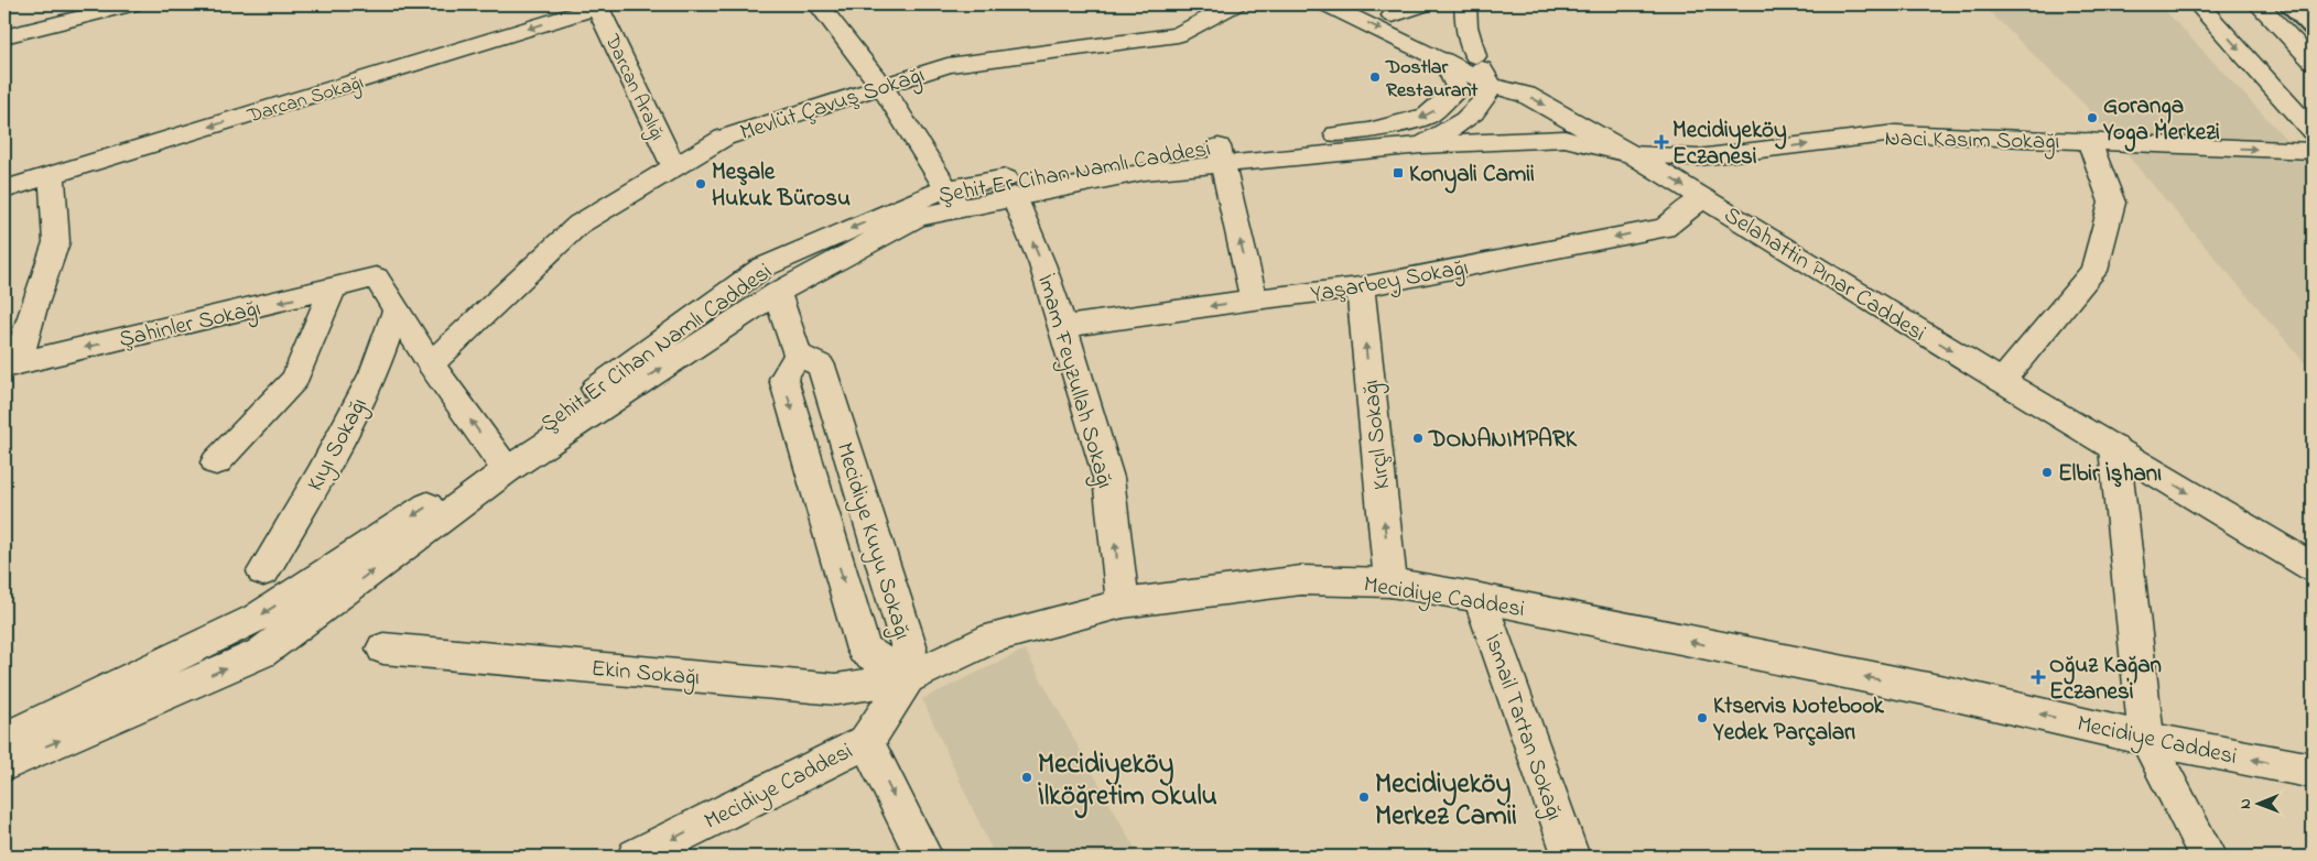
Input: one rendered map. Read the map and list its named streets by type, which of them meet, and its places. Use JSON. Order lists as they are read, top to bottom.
{
  "streets": {
    "main road": [
      "Darcan Aralığı",
      "Darcan Sokağı",
      "Mevlüt Çavuş Sokağı",
      "Naci Kasım Sokağı",
      "Şehit Er Cihan Namlı Caddesi",
      "Selahattin Pınar Caddesi",
      "Yaşarbey Sokağı",
      "Şahinler Sokağı",
      "İmam Feyzullah Sokağı",
      "Kırçıl Sokağı",
      "Kıyı Sokağı",
      "Mecidiye Kuyu Sokağı",
      "Mecidiye Caddesi",
      "Ekin Sokağı",
      "İsmail Tartan Sokağı"
    ]
  },
  "crossings": [
    ["Darcan Aralığı", "Darcan Sokağı"],
    ["Darcan Aralığı", "Mevlüt Çavuş Sokağı"],
    ["Naci Kasım Sokağı", "Şehit Er Cihan Namlı Caddesi"],
    ["Naci Kasım Sokağı", "Selahattin Pınar Caddesi"],
    ["Şehit Er Cihan Namlı Caddesi", "Selahattin Pınar Caddesi"],
    ["Şehit Er Cihan Namlı Caddesi", "İmam Feyzullah Sokağı"],
    ["Selahattin Pınar Caddesi", "Yaşarbey Sokağı"],
    ["Yaşarbey Sokağı", "İmam Feyzullah Sokağı"],
    ["Yaşarbey Sokağı", "Kırçıl Sokağı"],
    ["Şahinler Sokağı", "Kıyı Sokağı"],
    ["İmam Feyzullah Sokağı", "Mecidiye Caddesi"],
    ["Kırçıl Sokağı", "Mecidiye Caddesi"],
    ["Mecidiye Kuyu Sokağı", "Mecidiye Caddesi"],
    ["Mecidiye Kuyu Sokağı", "Ekin Sokağı"],
    ["Mecidiye Caddesi", "Ekin Sokağı"],
    ["Mecidiye Caddesi", "İsmail Tartan Sokağı"]
  ],
  "one_way": [
    "Naci Kasım Sokağı",
    "Selahattin Pınar Caddesi",
    "Yaşarbey Sokağı",
    "Şahinler Sokağı",
    "Kırçıl Sokağı",
    "Mecidiye Caddesi"
  ],
  "places": {
    "other": [
      "Dostlar Restaurant",
      "Goranga Yoga Merkezi",
      "Meşale Hukuk Bürosu",
      "DONANIMPARK",
      "Elbir İşhanı",
      "Ktservis Notebook Yedek Parçaları",
      "Mecidiyeköy İlköğretim Okulu",
      "Mecidiyeköy Merkez Camii"
    ],
    "health": ["Mecidiyeköy Eczanesi", "Oğuz Kağan Eczanesi"],
    "transit": ["Konyali Camii"]
  },
  "north": "left"
}
